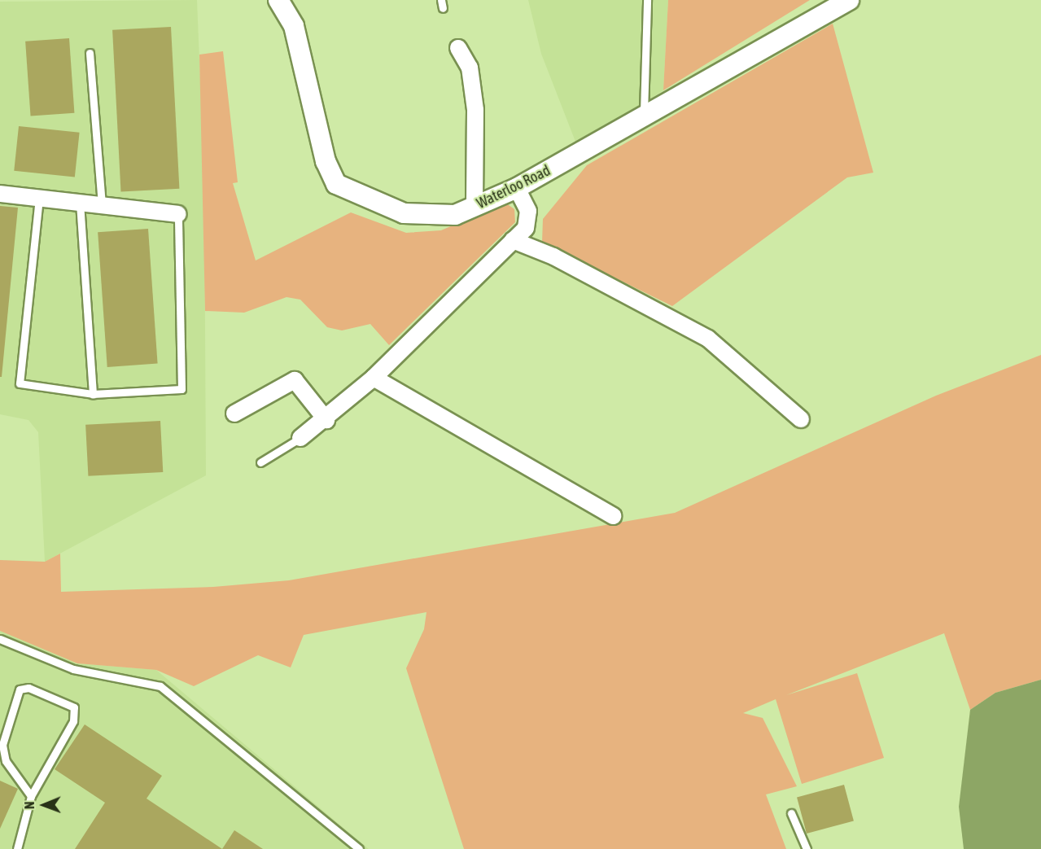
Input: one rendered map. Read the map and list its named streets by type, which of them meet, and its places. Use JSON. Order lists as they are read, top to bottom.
{
  "streets": {
    "street": ["Waterloo Road"]
  },
  "north": "left"
}
